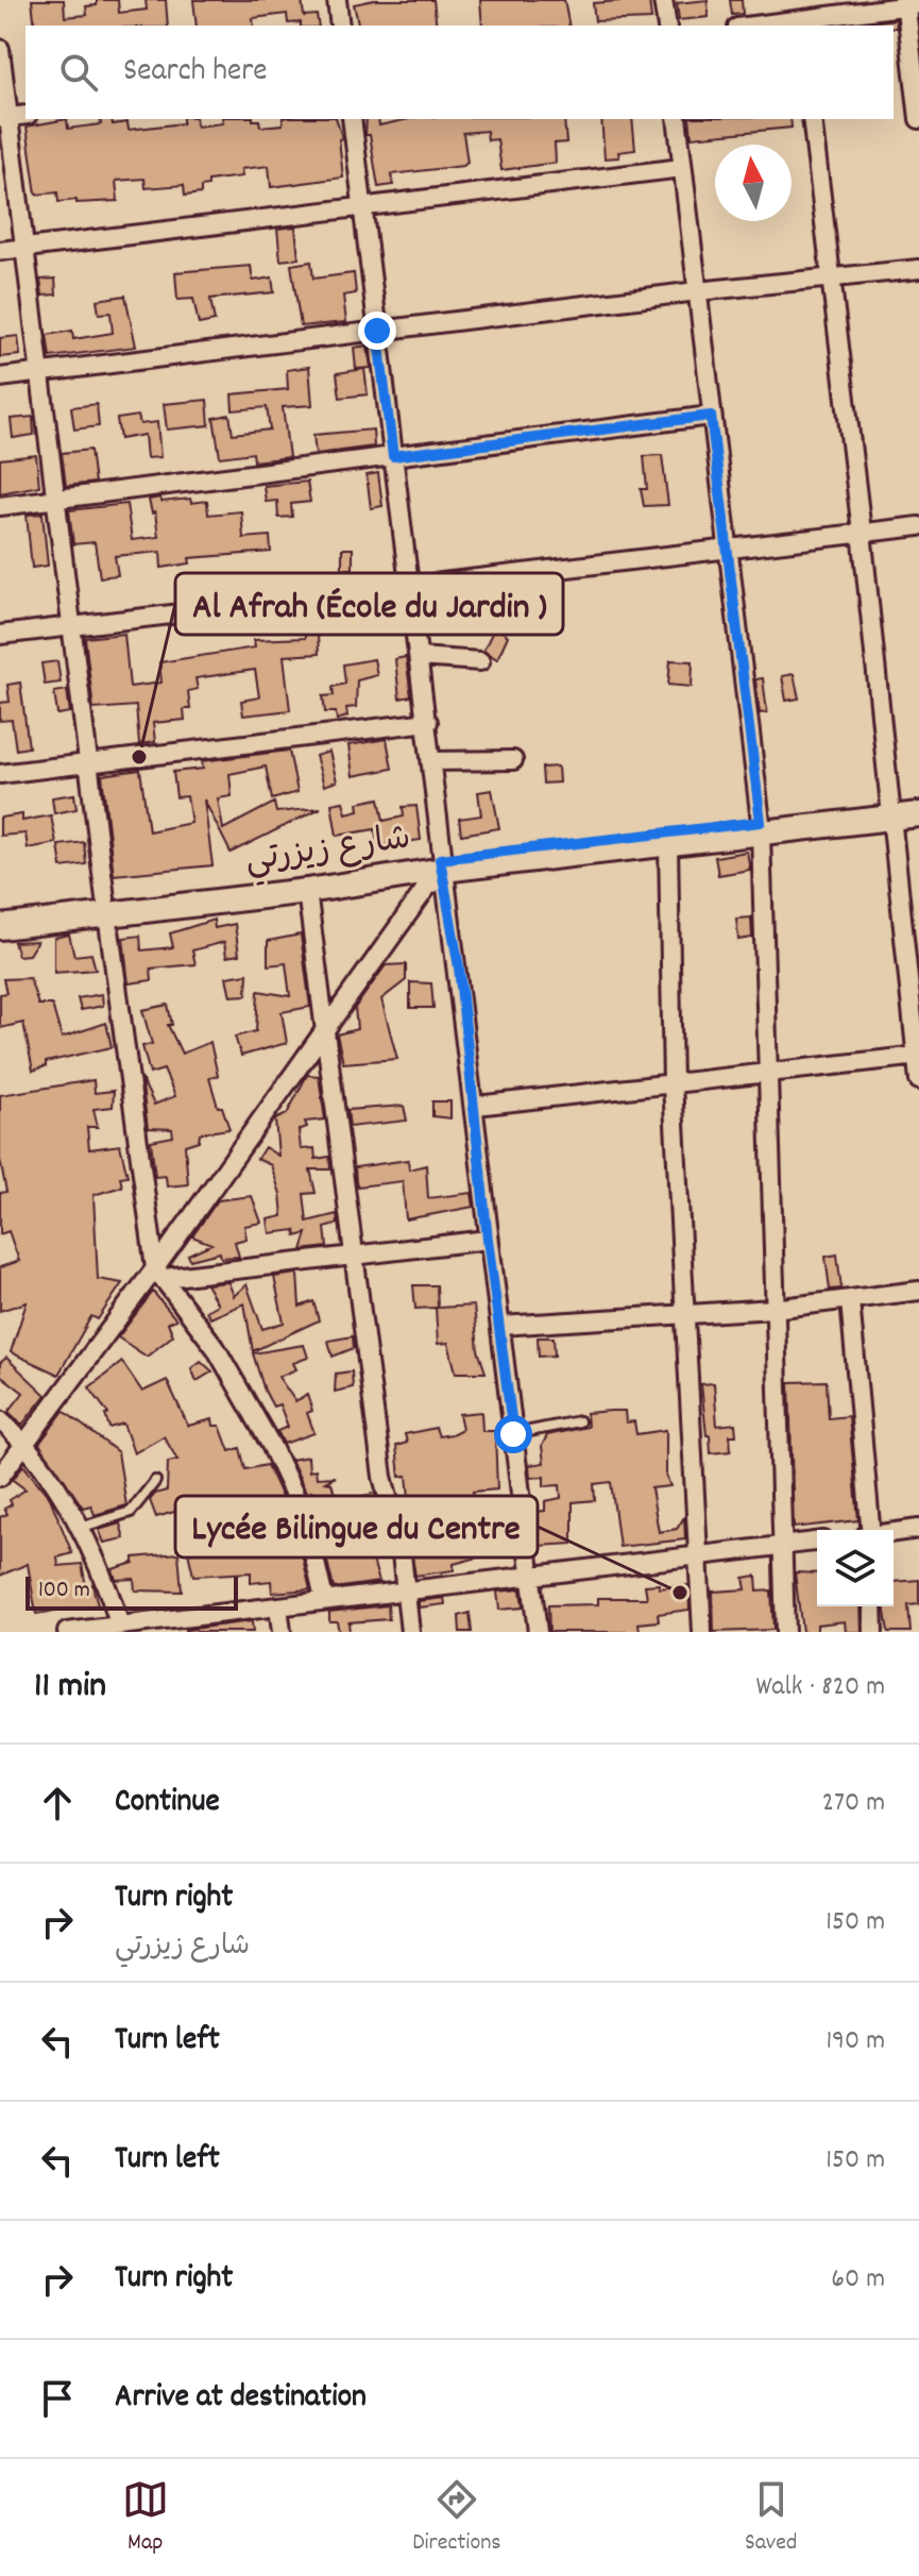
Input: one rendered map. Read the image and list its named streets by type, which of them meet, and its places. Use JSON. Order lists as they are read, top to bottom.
{
  "streets": {
    "street": ["شارع زيزرتي"]
  },
  "places": ["Al Afrah (École du Jardin )", "Lycée Bilingue du Centre"],
  "scale_bar": "100 m",
  "north": "top",
  "page": {
    "search": "Search here",
    "scale": "100 m",
    "heading": ["11 min", "Walk · 820 m"],
    "list": [
      ["Continue", "270 m"],
      ["Turn right", "شارع زيزرتي", "150 m"],
      ["Turn left", "190 m"],
      ["Turn left", "150 m"],
      ["Turn right", "60 m"],
      "Arrive at destination"
    ],
    "nav": ["Map", "Directions", "Saved"]
  }
}
